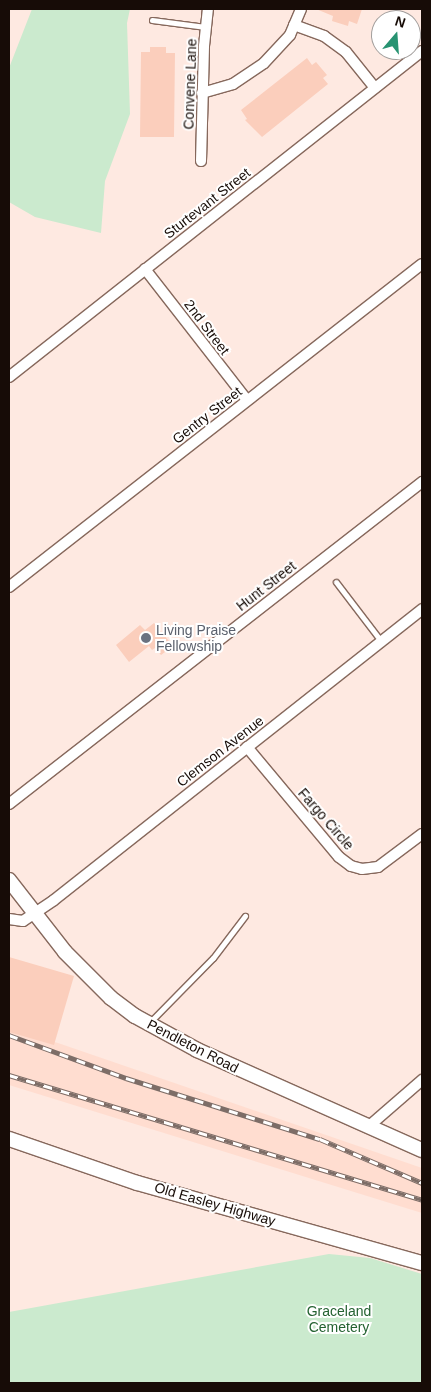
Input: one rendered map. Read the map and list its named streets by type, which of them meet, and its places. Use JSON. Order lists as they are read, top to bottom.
{
  "streets": {
    "street": [
      "Convene Lane",
      "Sturtevant Street",
      "2nd Street",
      "Gentry Street",
      "Hunt Street",
      "Clemson Avenue",
      "Fargo Circle",
      "Pendleton Road",
      "Old Easley Highway"
    ]
  },
  "crossings": [
    ["Sturtevant Street", "2nd Street"],
    ["2nd Street", "Gentry Street"],
    ["Clemson Avenue", "Fargo Circle"],
    ["Clemson Avenue", "Pendleton Road"]
  ],
  "parks": ["Graceland Cemetery"],
  "places": ["Living Praise Fellowship"],
  "north": "top"
}
